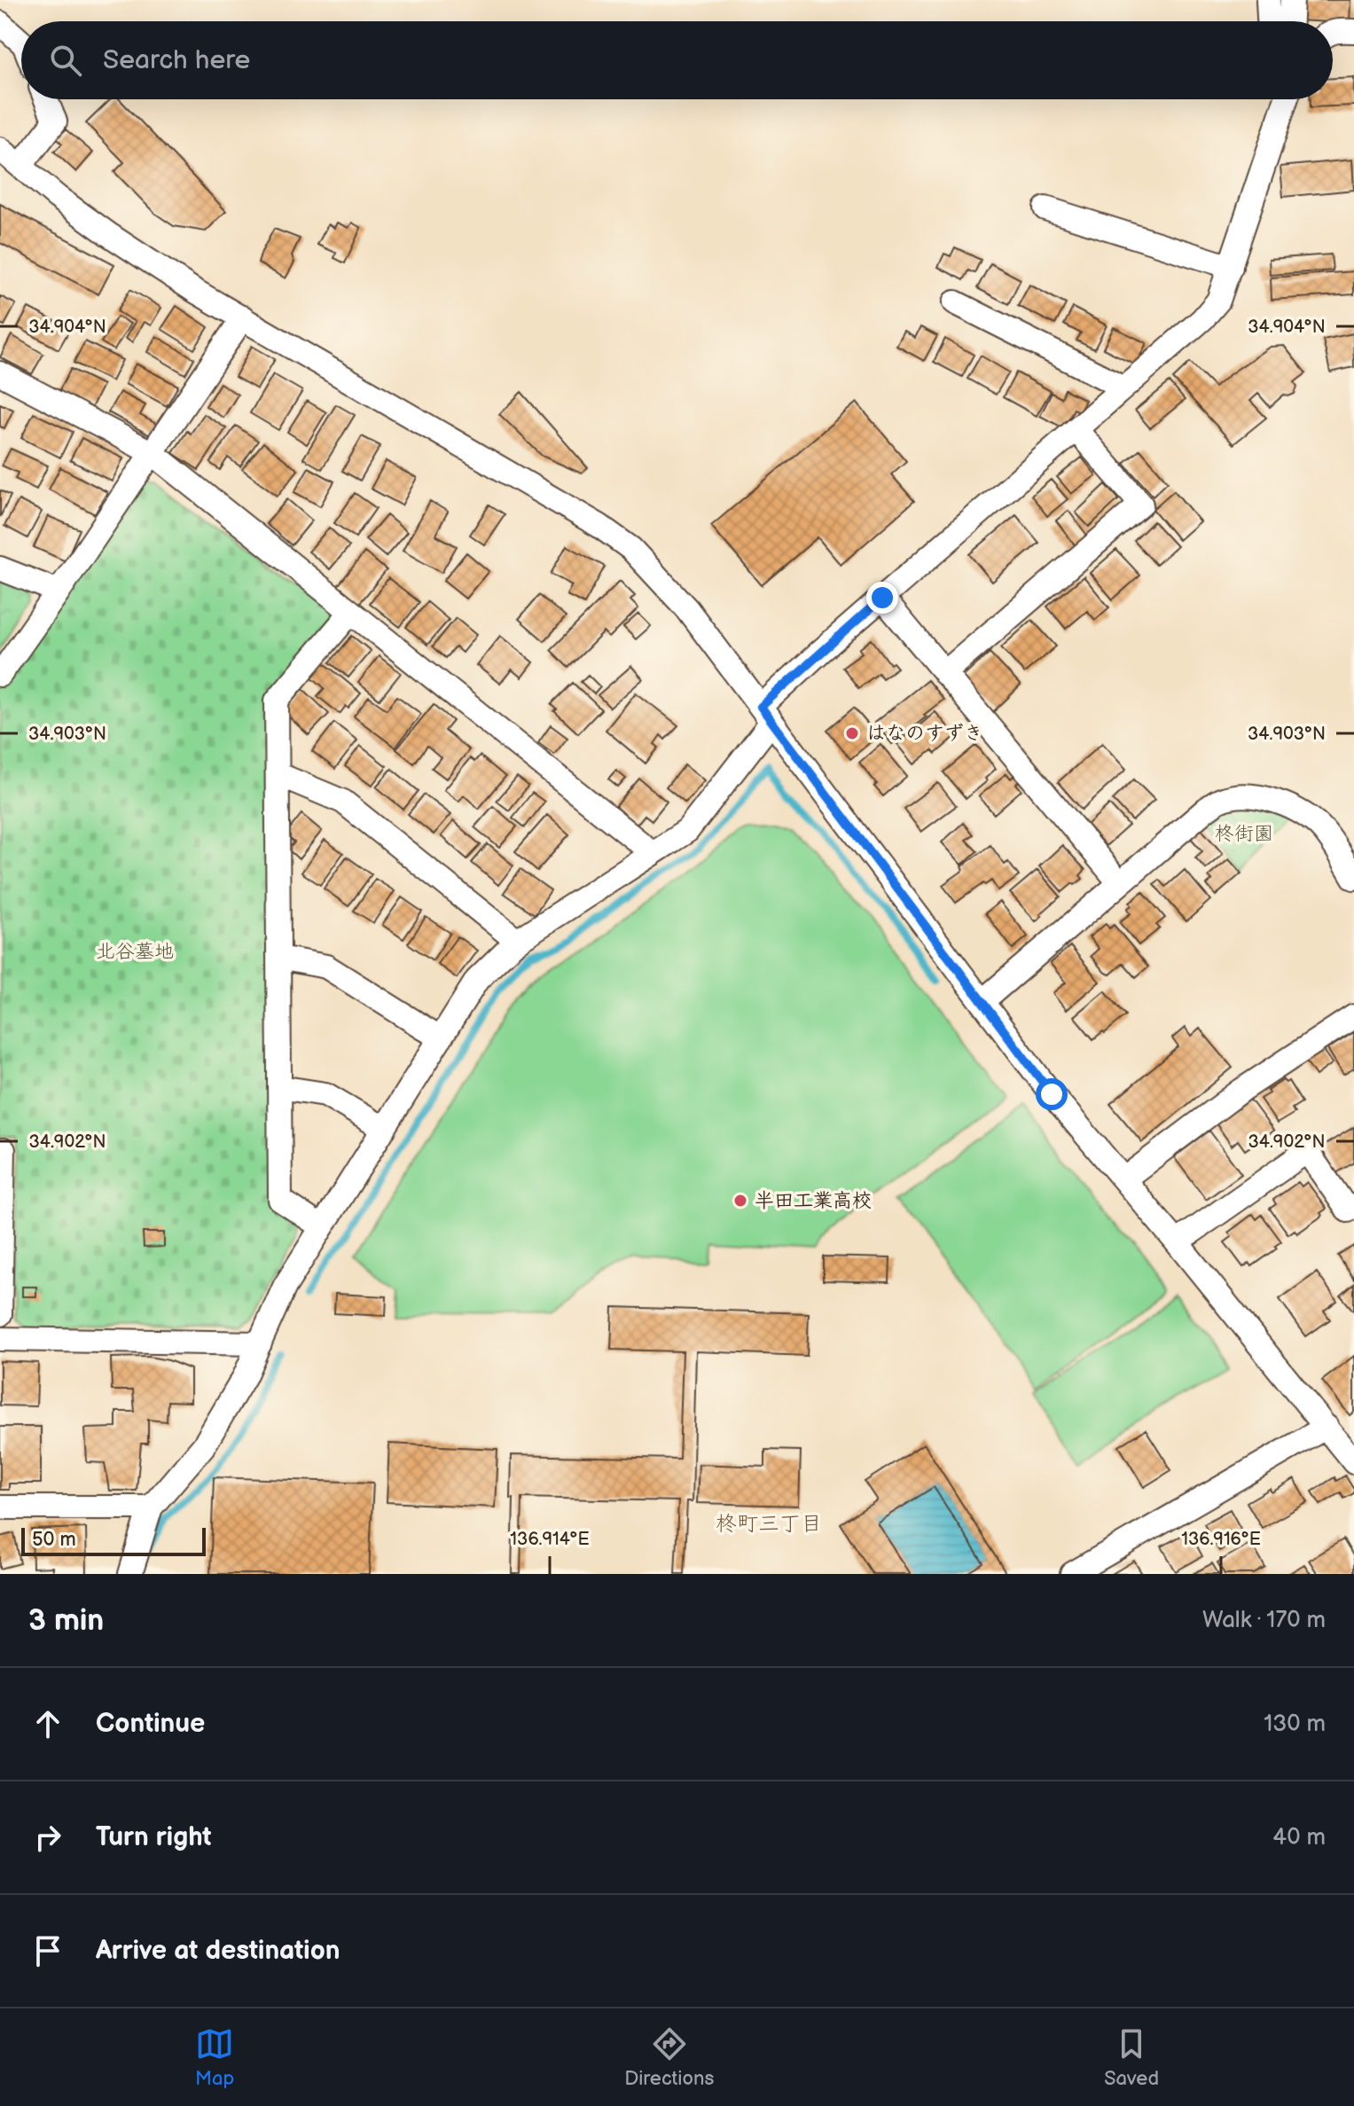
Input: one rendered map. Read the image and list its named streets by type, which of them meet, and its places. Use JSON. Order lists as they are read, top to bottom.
{
  "districts": ["柊町三丁目"],
  "parks": ["柊街園", "北谷墓地"],
  "places": ["はなのすずき", "半田工業高校"],
  "scale_bar": "50 m",
  "page": {
    "search": "Search here",
    "scale": "50 m",
    "heading": ["3 min", "Walk · 170 m"],
    "list": [
      ["Continue", "130 m"],
      ["Turn right", "40 m"],
      "Arrive at destination"
    ],
    "nav": ["Map", "Directions", "Saved"]
  },
  "coordinates": [
    "34.904°N",
    "34.903°N",
    "34.902°N",
    "136.914°E",
    "136.916°E"
  ]
}
